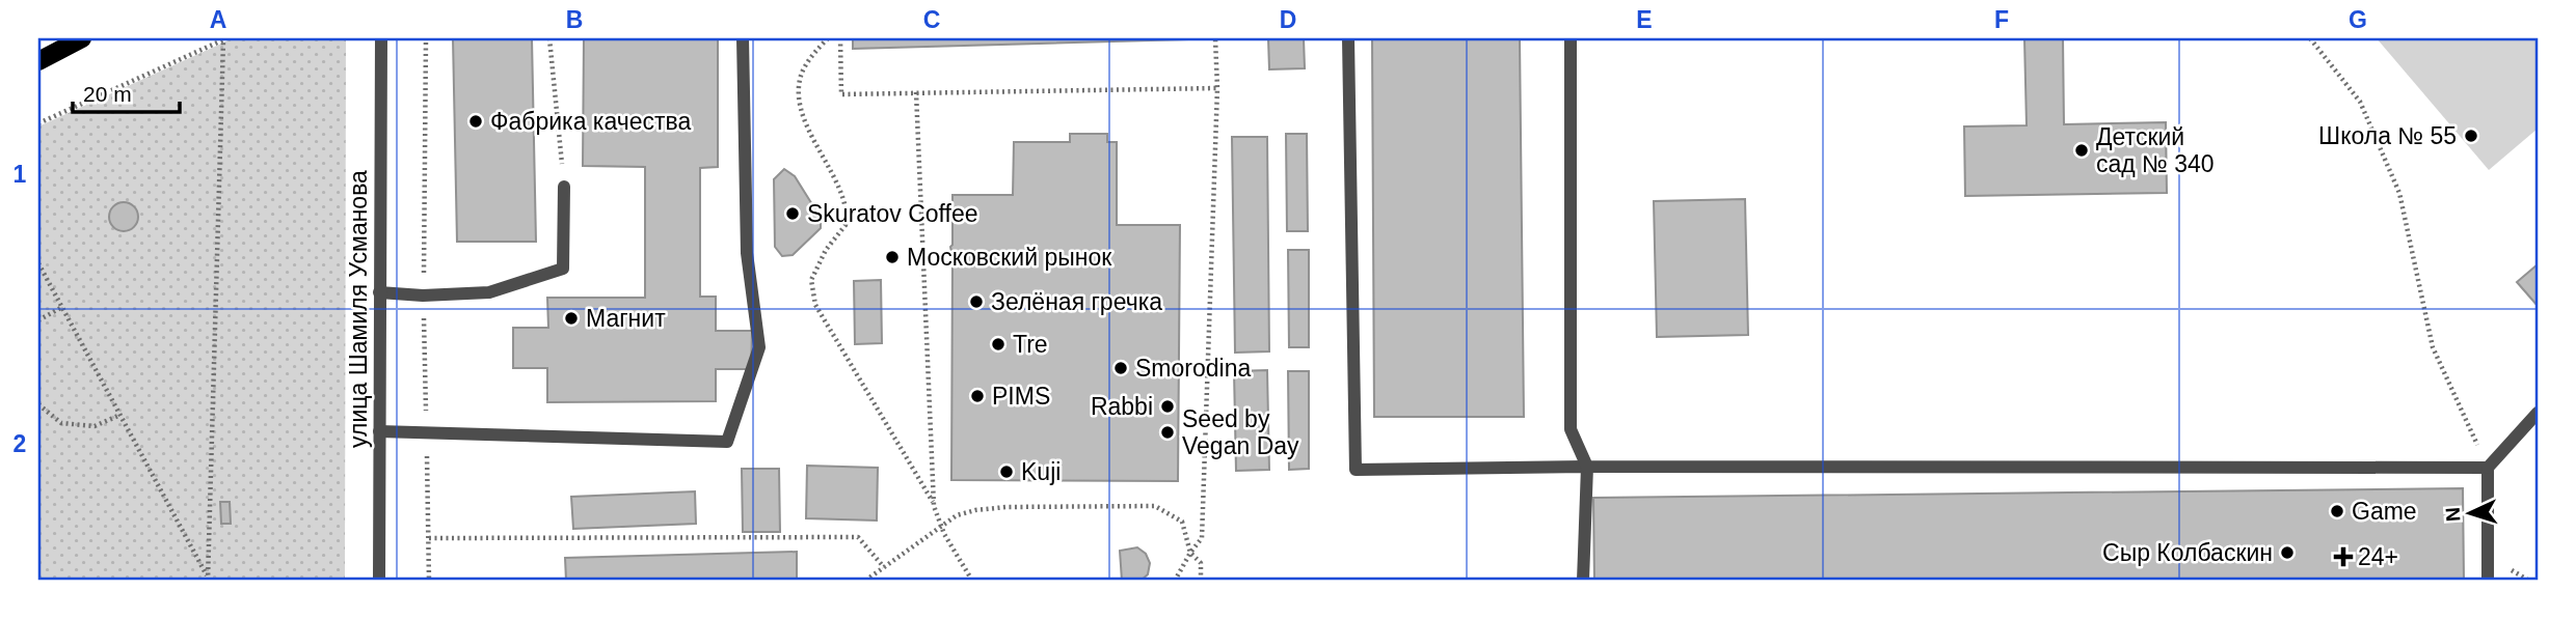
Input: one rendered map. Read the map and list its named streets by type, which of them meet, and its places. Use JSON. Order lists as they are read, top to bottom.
{
  "streets": {
    "street": ["улица Шамиля Усманова"]
  },
  "places": {
    "other": [
      "Фабрика качества",
      "Школа № 55",
      "Детский сад № 340",
      "Skuratov Coffee",
      "Московский рынок",
      "Зелёная гречка",
      "Магнит",
      "Tre",
      "Smorodina",
      "PIMS",
      "Rabbi",
      "Seed by Vegan Day",
      "Kuji",
      "Game",
      "Сыр Колбаскин"
    ],
    "health": ["24+"]
  },
  "scale_bar": "20 m",
  "north": "left",
  "grid": {
    "columns": [
      "A",
      "B",
      "C",
      "D",
      "E",
      "F",
      "G"
    ],
    "rows": ["1", "2"]
  }
}
